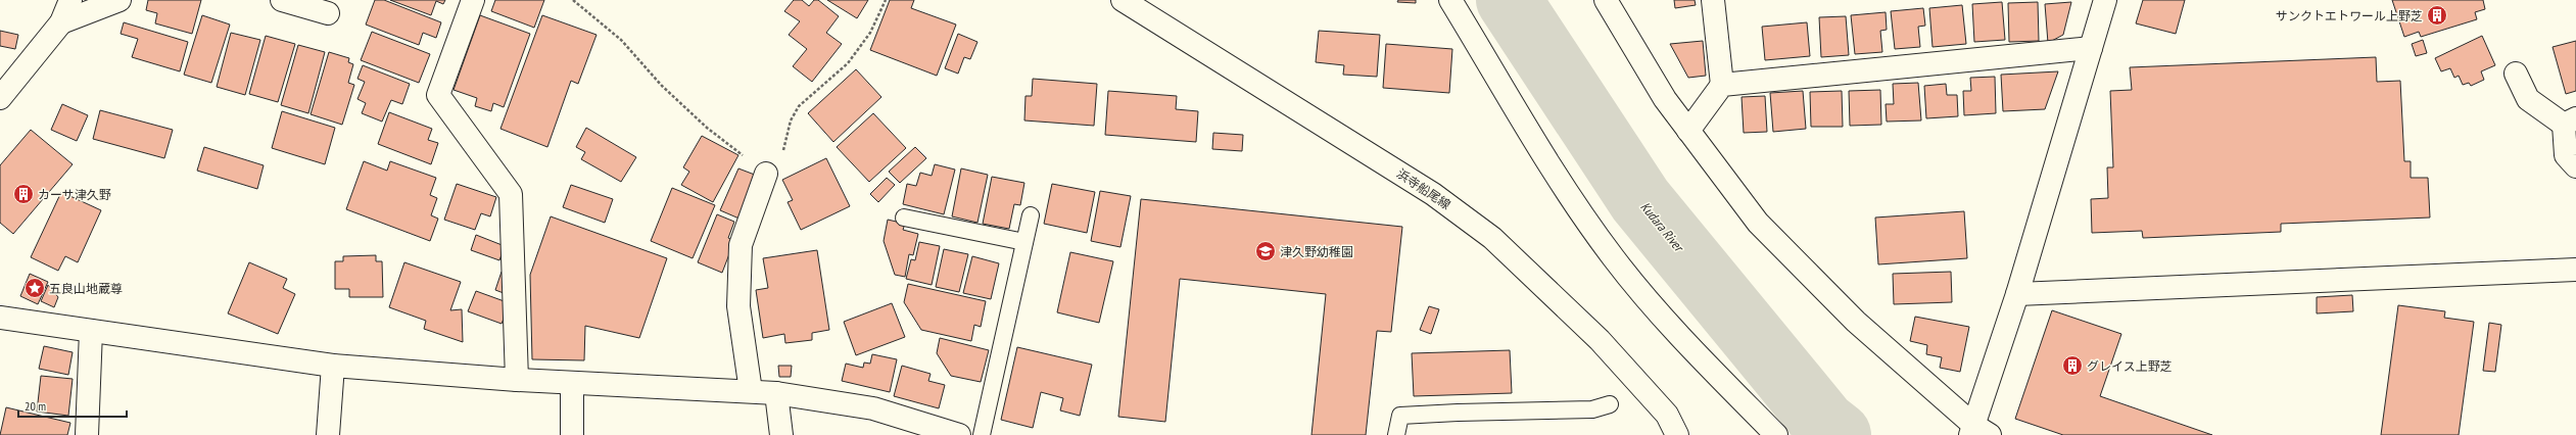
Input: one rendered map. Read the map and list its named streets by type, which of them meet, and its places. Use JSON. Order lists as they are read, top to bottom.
{
  "streets": {
    "street": ["浜寺船尾線"]
  },
  "water": ["Kudara River"],
  "places": {
    "building": ["サンクトエトワール上野芝", "カーサ津久野", "グレイス上野芝"],
    "school or university": ["津久野幼稚園"],
    "place": ["五良山地蔵尊"]
  },
  "scale_bar": "20 m"
}
